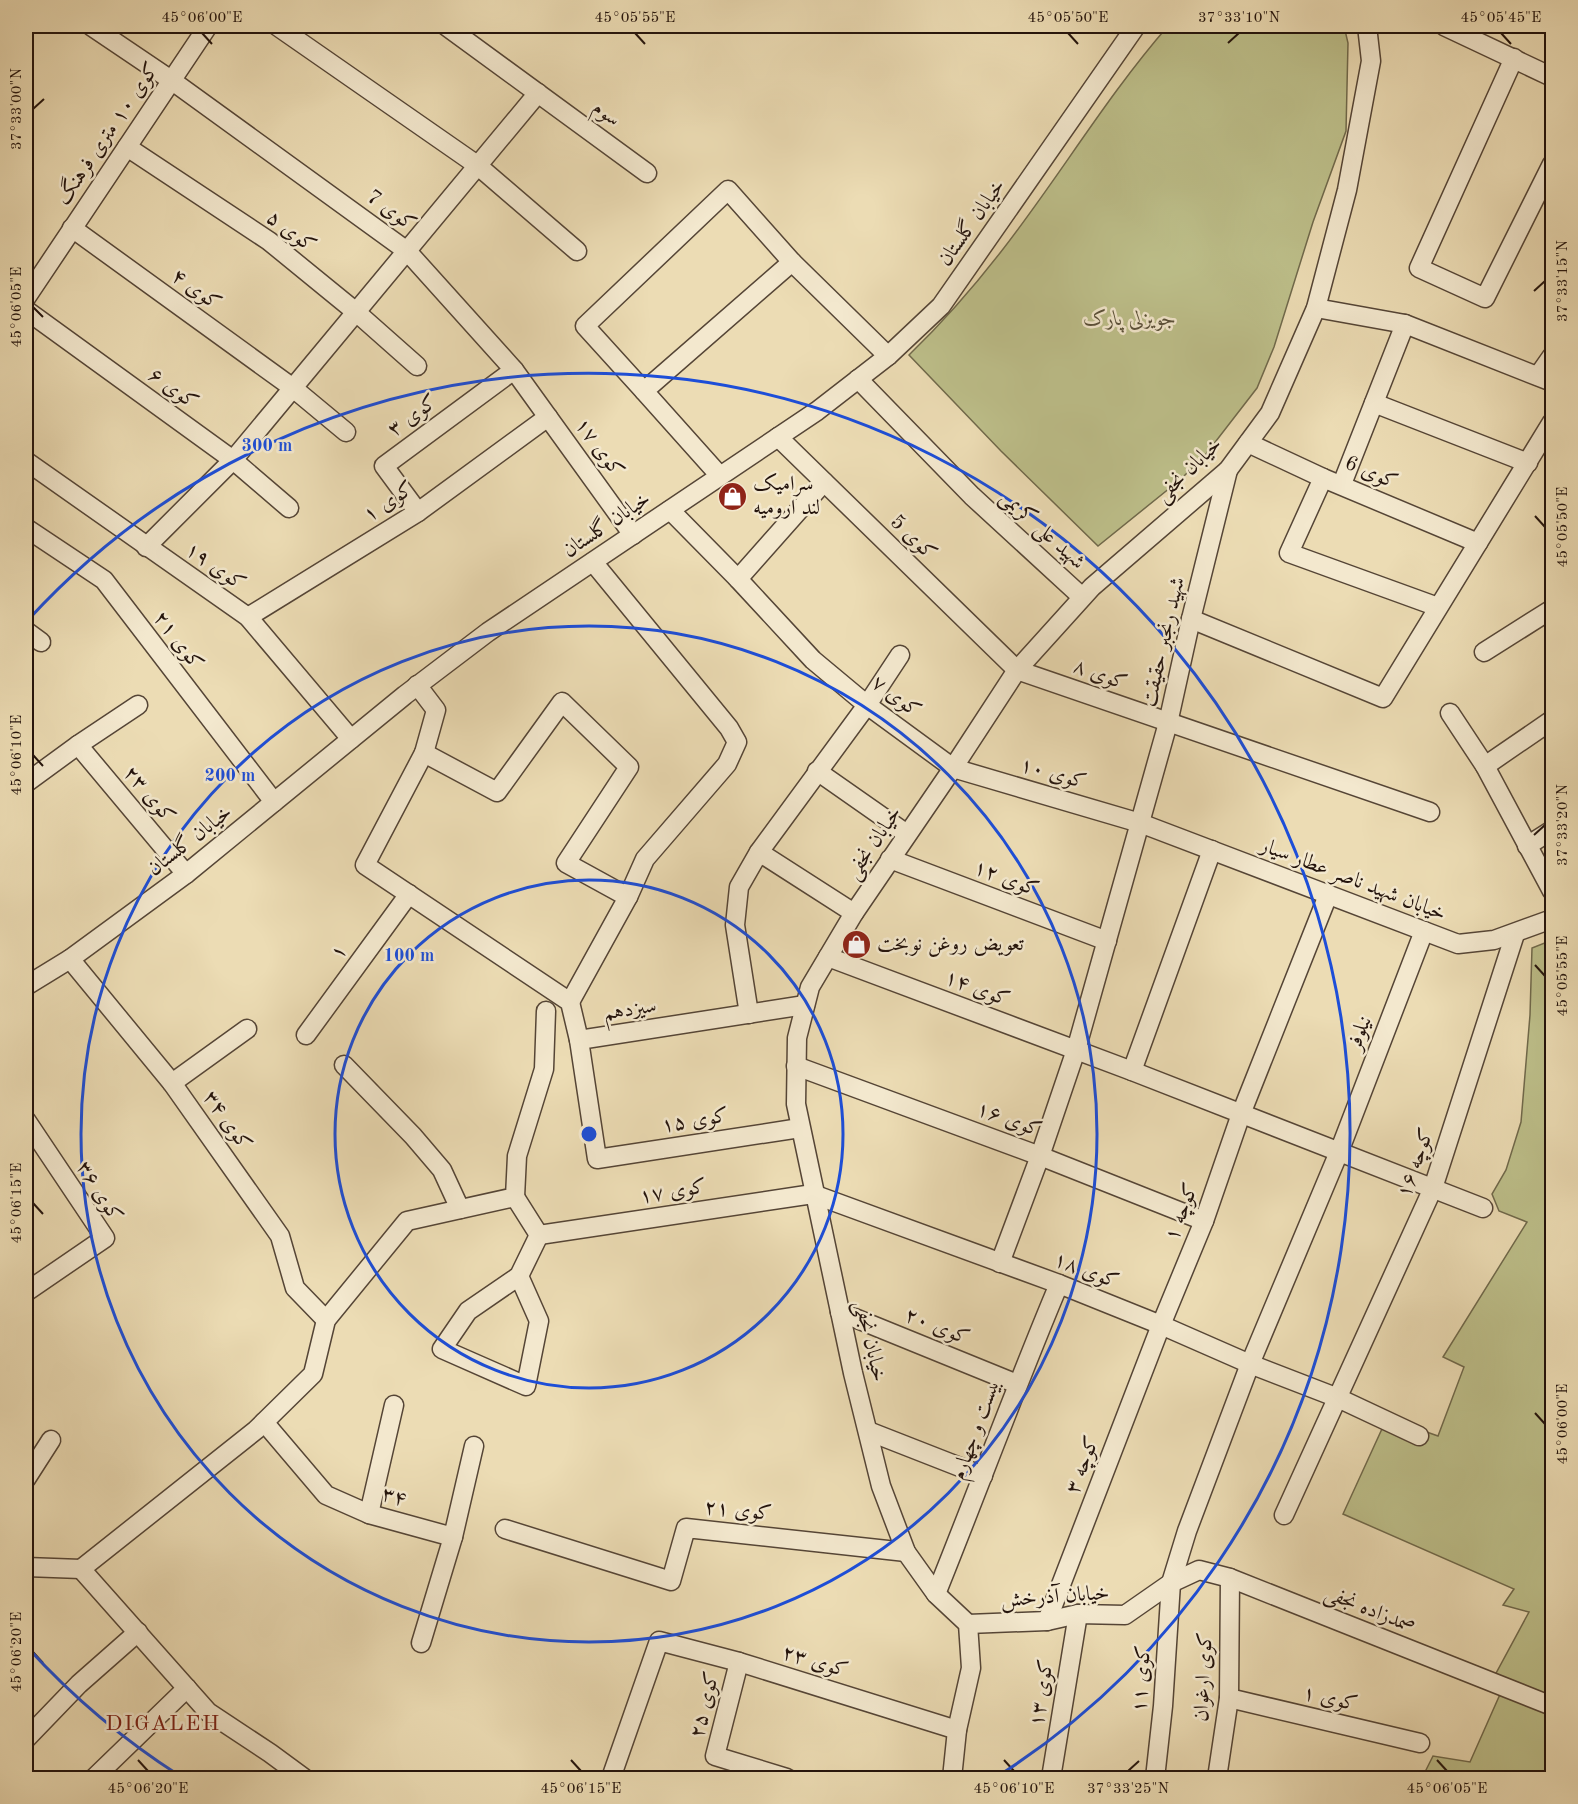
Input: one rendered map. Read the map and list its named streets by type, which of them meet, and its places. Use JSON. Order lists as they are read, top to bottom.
{
  "streets": {
    "street": [
      "سوم",
      "کوی ۱۰ متری فرهنگ",
      "کوی 7",
      "خیابان گلستان",
      "کوی ۵",
      "کوی ۴",
      "کوی ۶",
      "کوی ۳",
      "کوی ۱۷",
      "خیابان نجفی",
      "کوی 6",
      "کوی ۱",
      "شهید علی کریمی",
      "کوی 5",
      "کوی ۱۹",
      "کوی ۲۱",
      "شهید رنجبر حقیقت",
      "کوی ۸",
      "کوی ۷",
      "کوی ۱۰",
      "کوی ۲۳",
      "کوی ۱۲",
      "خیابان شهید ناصر عطار سیار",
      "۱",
      "کوی ۱۴",
      "سیزدهم",
      "نیلوفر",
      "کوی ۱۶",
      "کوی ۳۴",
      "کوی ۱۵",
      "کوچه ۱۶",
      "کوی ۳۶",
      "کوچه ۱",
      "کوی ۱۸",
      "کوی ۲۰",
      "بیست و چهارم",
      "کوچه ۳",
      "۳۴",
      "خیابان آذرخش",
      "صمدزاده نجفی",
      "کوی ارغوان",
      "کوی ۱۱",
      "کوی ۱۳",
      "کوی ۲۵"
    ]
  },
  "crossings": [
    ["کوی ۱۰ متری فرهنگ", "کوی 7"],
    ["کوی ۱۰ متری فرهنگ", "کوی ۵"],
    ["کوی ۱۰ متری فرهنگ", "کوی ۴"],
    ["کوی 7", "کوی ۳"],
    ["کوی 7", "کوی ۱۷"],
    ["کوی 7", "کوی ۱"],
    ["خیابان گلستان", "کوی ۱۷"],
    ["خیابان گلستان", "شهید علی کریمی"],
    ["خیابان گلستان", "کوی 5"],
    ["خیابان گلستان", "کوی ۱۹"],
    ["خیابان گلستان", "کوی ۲۱"],
    ["خیابان گلستان", "کوی ۷"],
    ["خیابان گلستان", "کوی ۲۳"],
    ["خیابان گلستان", "کوی ۳۴"],
    ["کوی ۳", "کوی ۱"],
    ["کوی ۱۷", "خیابان نجفی"],
    ["کوی ۱۷", "کوی ۱"],
    ["کوی ۱۷", "کوی ۱۸"],
    ["خیابان نجفی", "کوی 6"],
    ["خیابان نجفی", "شهید علی کریمی"],
    ["خیابان نجفی", "کوی 5"],
    ["خیابان نجفی", "کوی ۲۱"],
    ["خیابان نجفی", "شهید رنجبر حقیقت"],
    ["خیابان نجفی", "کوی ۸"],
    ["خیابان نجفی", "کوی ۷"],
    ["خیابان نجفی", "کوی ۱۰"],
    ["خیابان نجفی", "کوی ۱۲"],
    ["خیابان نجفی", "کوی ۱۴"],
    ["خیابان نجفی", "سیزدهم"],
    ["خیابان نجفی", "کوی ۱۶"],
    ["خیابان نجفی", "کوی ۱۵"],
    ["خیابان نجفی", "کوی ۱۸"],
    ["خیابان نجفی", "کوی ۲۰"],
    ["خیابان نجفی", "بیست و چهارم"],
    ["خیابان نجفی", "خیابان آذرخش"],
    ["کوی ۱", "کوی ۱۹"],
    ["کوی ۱", "کوی ارغوان"],
    ["کوی 5", "کوی ۸"],
    ["شهید رنجبر حقیقت", "کوی ۸"],
    ["شهید رنجبر حقیقت", "کوی ۱۰"],
    ["شهید رنجبر حقیقت", "کوی ۱۲"],
    ["شهید رنجبر حقیقت", "خیابان شهید ناصر عطار سیار"],
    ["شهید رنجبر حقیقت", "کوی ۱۴"],
    ["شهید رنجبر حقیقت", "کوی ۱۶"],
    ["شهید رنجبر حقیقت", "کوی ۱۸"],
    ["کوی ۷", "کوی ۱۰"],
    ["کوی ۱۰", "خیابان شهید ناصر عطار سیار"],
    ["کوی ۲۳", "کوی ۲۵"],
    ["خیابان شهید ناصر عطار سیار", "نیلوفر"],
    ["خیابان شهید ناصر عطار سیار", "کوچه ۱۶"],
    ["خیابان شهید ناصر عطار سیار", "کوچه ۱"],
    ["کوی ۱۴", "نیلوفر"],
    ["کوی ۱۴", "کوچه ۱۶"],
    ["کوی ۱۴", "کوچه ۱"],
    ["سیزدهم", "کوی ۱۵"],
    ["نیلوفر", "کوی ۱۸"],
    ["نیلوفر", "کوی ۱۱"],
    ["کوی ۱۶", "کوچه ۱"],
    ["کوچه ۱۶", "کوی ۱۸"],
    ["کوچه ۱", "کوی ۱۸"],
    ["کوچه ۱", "کوچه ۳"],
    ["کوی ۱۸", "بیست و چهارم"],
    ["کوی ۱۸", "کوچه ۳"],
    ["کوی ۱۸", "کوی ۱۱"],
    ["کوی ۲۰", "بیست و چهارم"],
    ["کوچه ۳", "خیابان آذرخش"],
    ["خیابان آذرخش", "صمدزاده نجفی"],
    ["خیابان آذرخش", "کوی ۱۱"],
    ["خیابان آذرخش", "کوی ۱۳"],
    ["صمدزاده نجفی", "کوی ارغوان"],
    ["صمدزاده نجفی", "کوی ۱۱"]
  ],
  "districts": ["DIGALEH"],
  "parks": ["جویزلی پارک"],
  "places": {
    "shop": ["سرامیک لند ارومیه", "تعویض روغن نوبخت"]
  },
  "coordinates": [
    "45°06'00\"E",
    "45°05'55\"E",
    "45°05'50\"E",
    "37°33'10\"N",
    "45°05'45\"E",
    "37°33'00\"N",
    "37°33'15\"N",
    "45°06'05\"E",
    "45°06'10\"E",
    "37°33'20\"N",
    "45°06'15\"E",
    "45°06'20\"E",
    "37°33'25\"N"
  ],
  "rings": ["300 m", "200 m", "100 m"]
}
